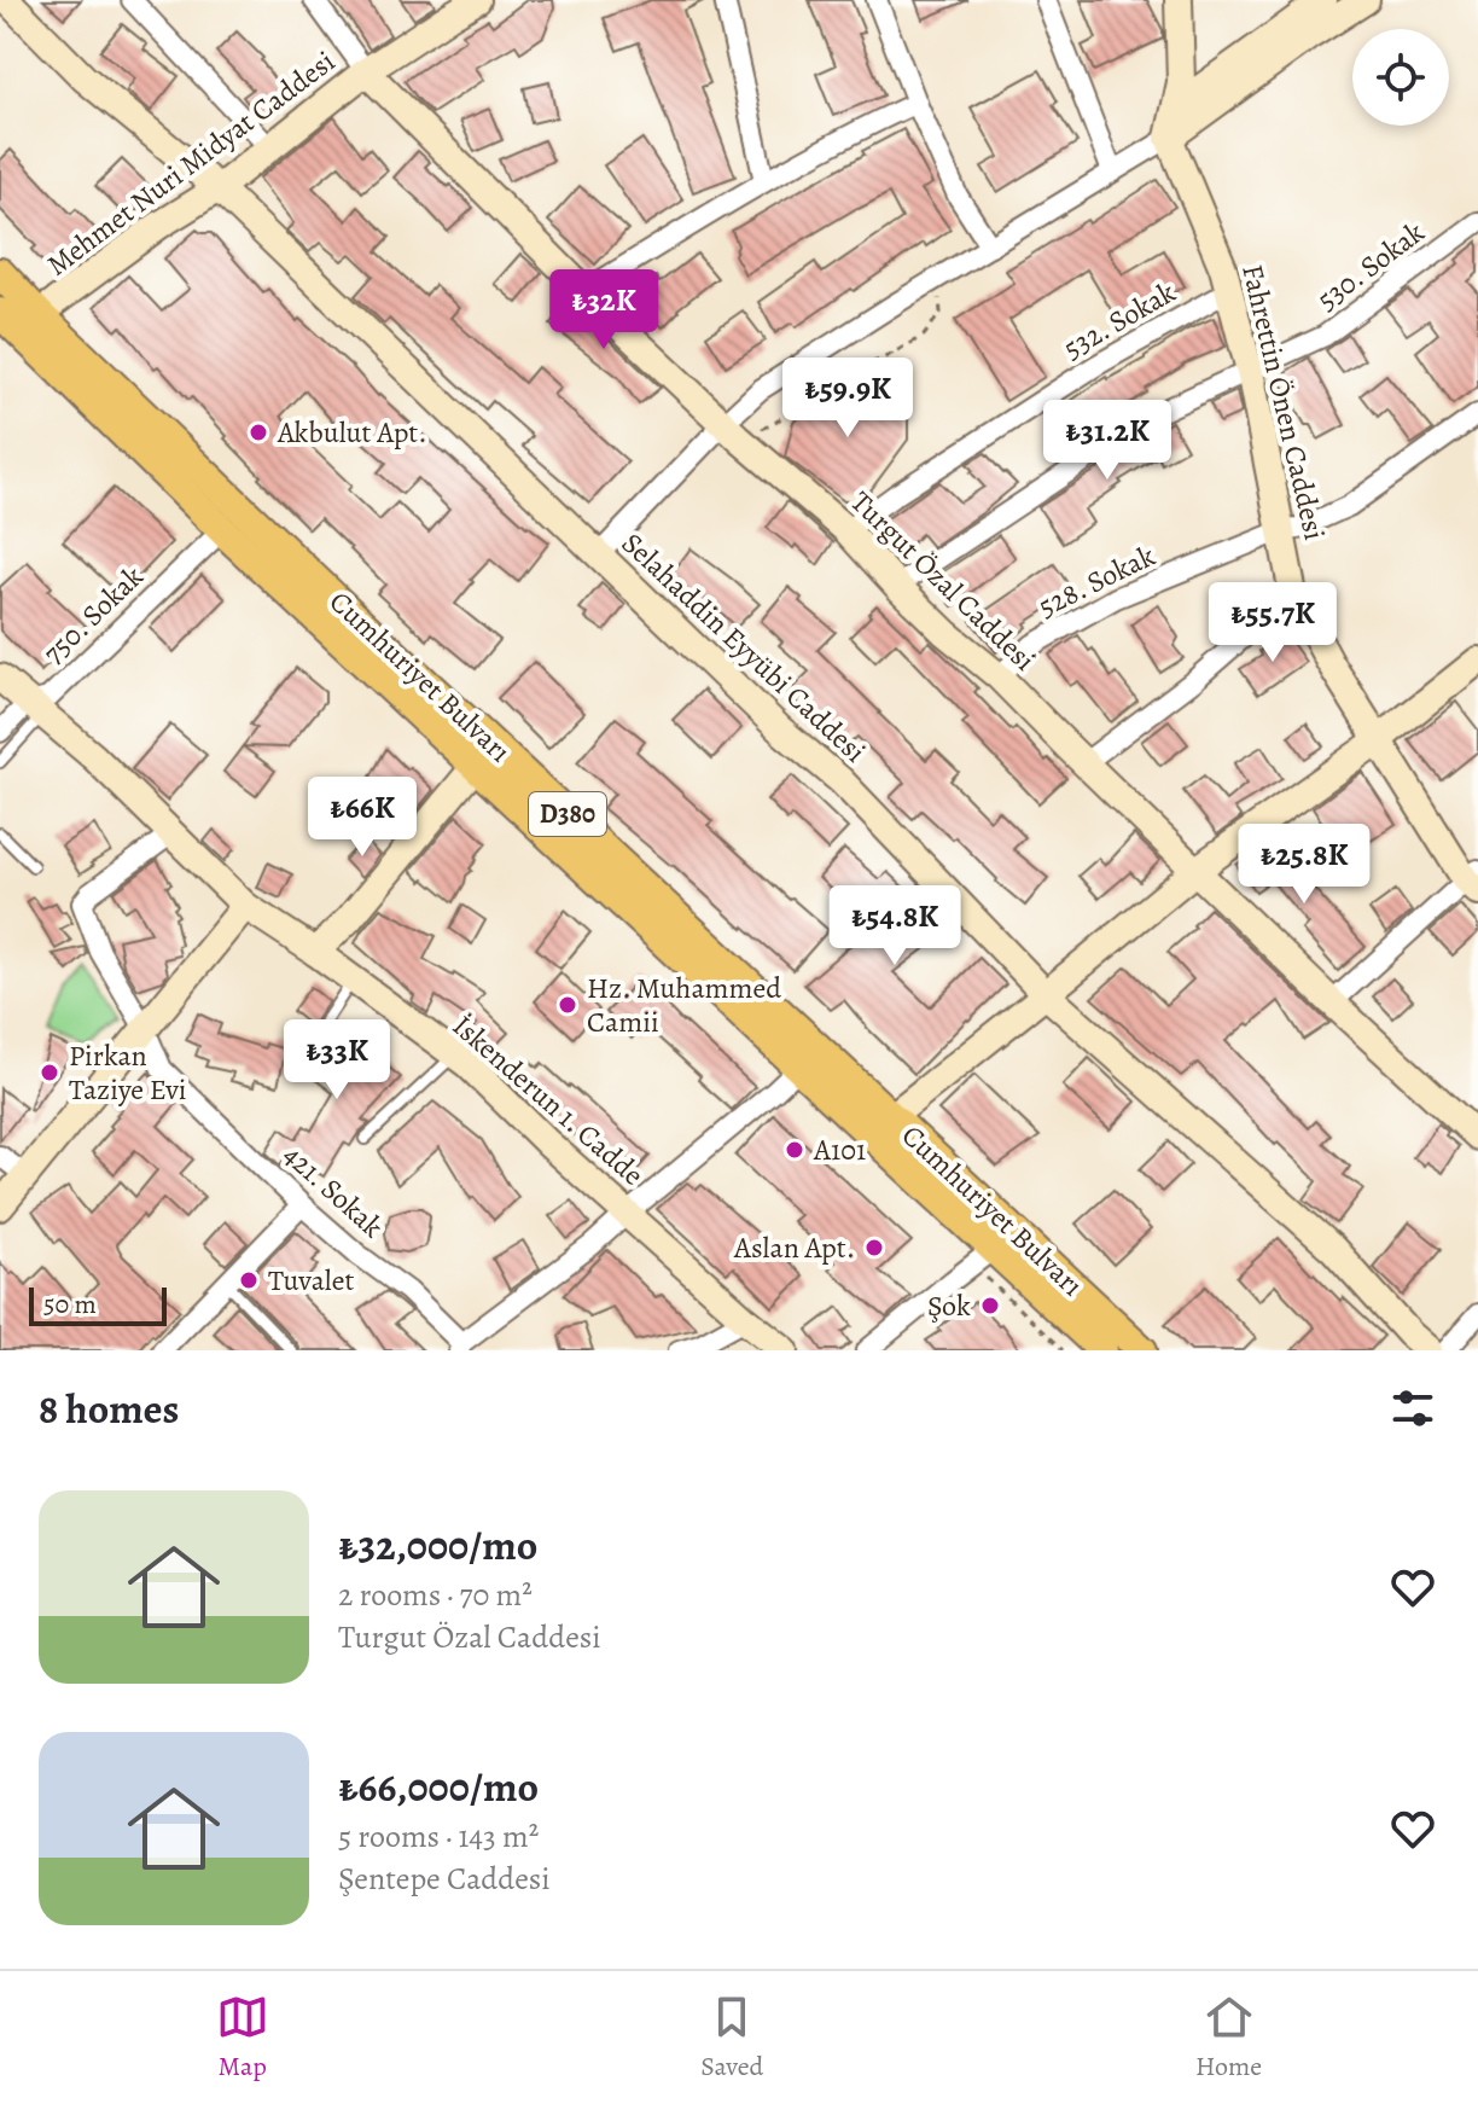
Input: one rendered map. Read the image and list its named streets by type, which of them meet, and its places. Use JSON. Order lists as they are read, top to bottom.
{
  "streets": {
    "main road": ["Cumhuriyet Bulvarı", "D380"],
    "street": [
      "Mehmet Nuri Midyat Caddesi",
      "530. Sokak",
      "532. Sokak",
      "Fahrettin Önen Caddesi",
      "Turgut Özal Caddesi",
      "528. Sokak",
      "750. Sokak",
      "Selahaddin Eyyübi Caddesi",
      "İskenderun 1. Cadde",
      "421. Sokak"
    ]
  },
  "crossings": [
    ["Mehmet Nuri Midyat Caddesi", "Turgut Özal Caddesi"],
    ["Mehmet Nuri Midyat Caddesi", "Selahaddin Eyyübi Caddesi"],
    ["Mehmet Nuri Midyat Caddesi", "Cumhuriyet Bulvarı"],
    ["530. Sokak", "Fahrettin Önen Caddesi"],
    ["530. Sokak", "Turgut Özal Caddesi"],
    ["532. Sokak", "Fahrettin Önen Caddesi"],
    ["532. Sokak", "Turgut Özal Caddesi"],
    ["Fahrettin Önen Caddesi", "528. Sokak"],
    ["Turgut Özal Caddesi", "528. Sokak"],
    ["750. Sokak", "Cumhuriyet Bulvarı"],
    ["750. Sokak", "İskenderun 1. Cadde"],
    ["İskenderun 1. Cadde", "421. Sokak"]
  ],
  "places": [
    "Akbulut Apt.",
    "Hz. Muhammed Camii",
    "Pirkan Taziye Evi",
    "A101",
    "Aslan Apt.",
    "Tuvalet",
    "Şok"
  ],
  "scale_bar": "50 m",
  "page": {
    "price": [
      "₺32K",
      "₺59.9K",
      "₺31.2K",
      "₺55.7K",
      "₺66K",
      "₺25.8K",
      "₺54.8K",
      "₺33K"
    ],
    "scale": "50 m",
    "heading": "8 homes",
    "list": [
      {
        "name": "₺32,000/mo",
        "note": "2 rooms · 70 m² · Turgut Özal Caddesi"
      },
      {
        "name": "₺66,000/mo",
        "note": "5 rooms · 143 m² · Şentepe Caddesi"
      }
    ],
    "tabs": ["Map", "Saved", "Home"]
  }
}
